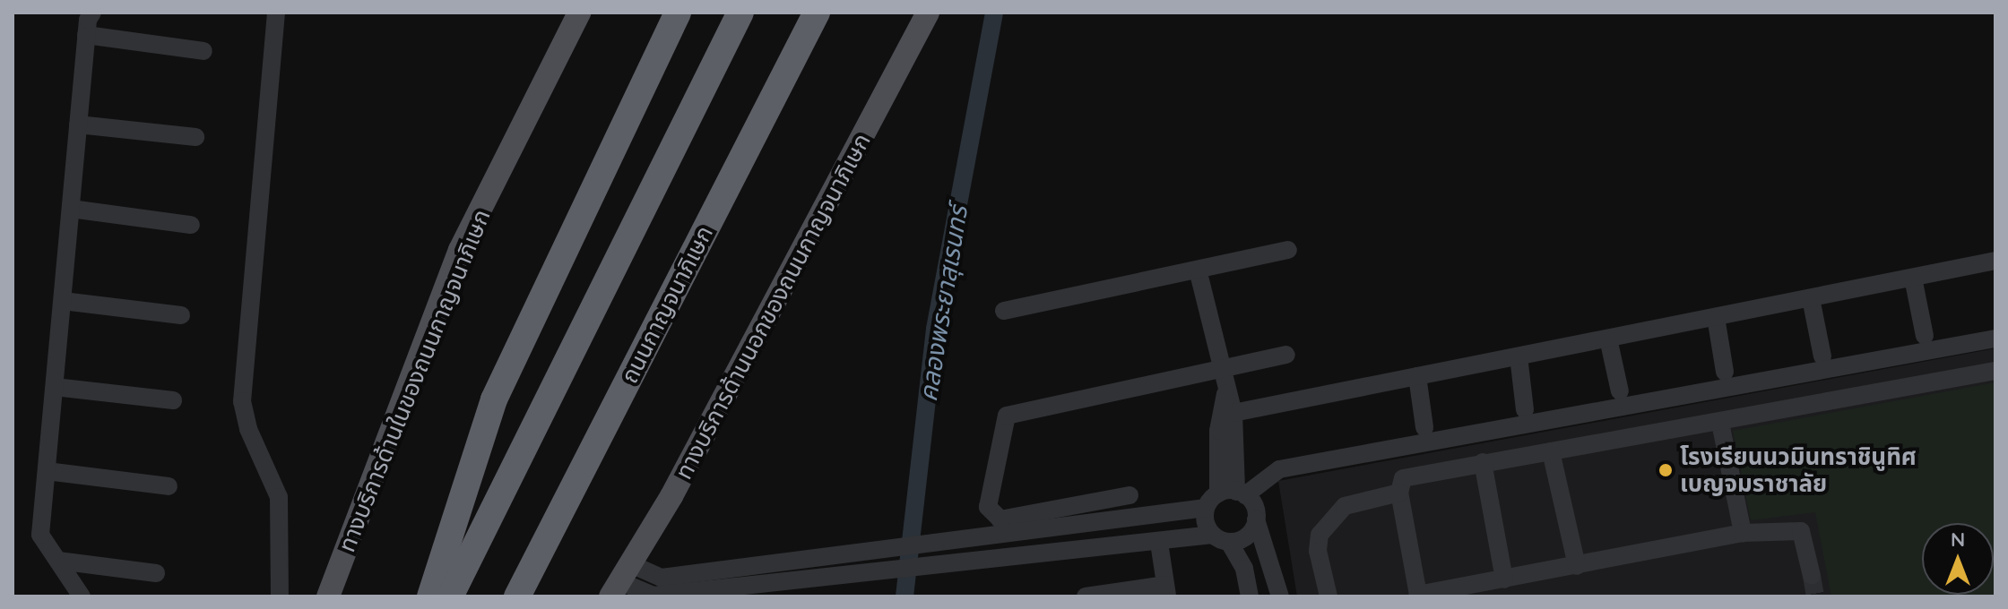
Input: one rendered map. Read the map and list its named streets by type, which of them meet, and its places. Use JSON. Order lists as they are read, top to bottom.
{
  "streets": {
    "highway": ["ถนนกาญจนาภิเษก"],
    "main road": ["ทางบริการด้านนอกของถนนกาญจนาภิเษก", "ทางบริการด้านในของถนนกาญจนาภิเษก"]
  },
  "water": ["คลองพระยาสุเรนทร์"],
  "places": ["โรงเรียนนวมินทราชินูทิศ เบญจมราชาลัย"],
  "north": "top"
}
